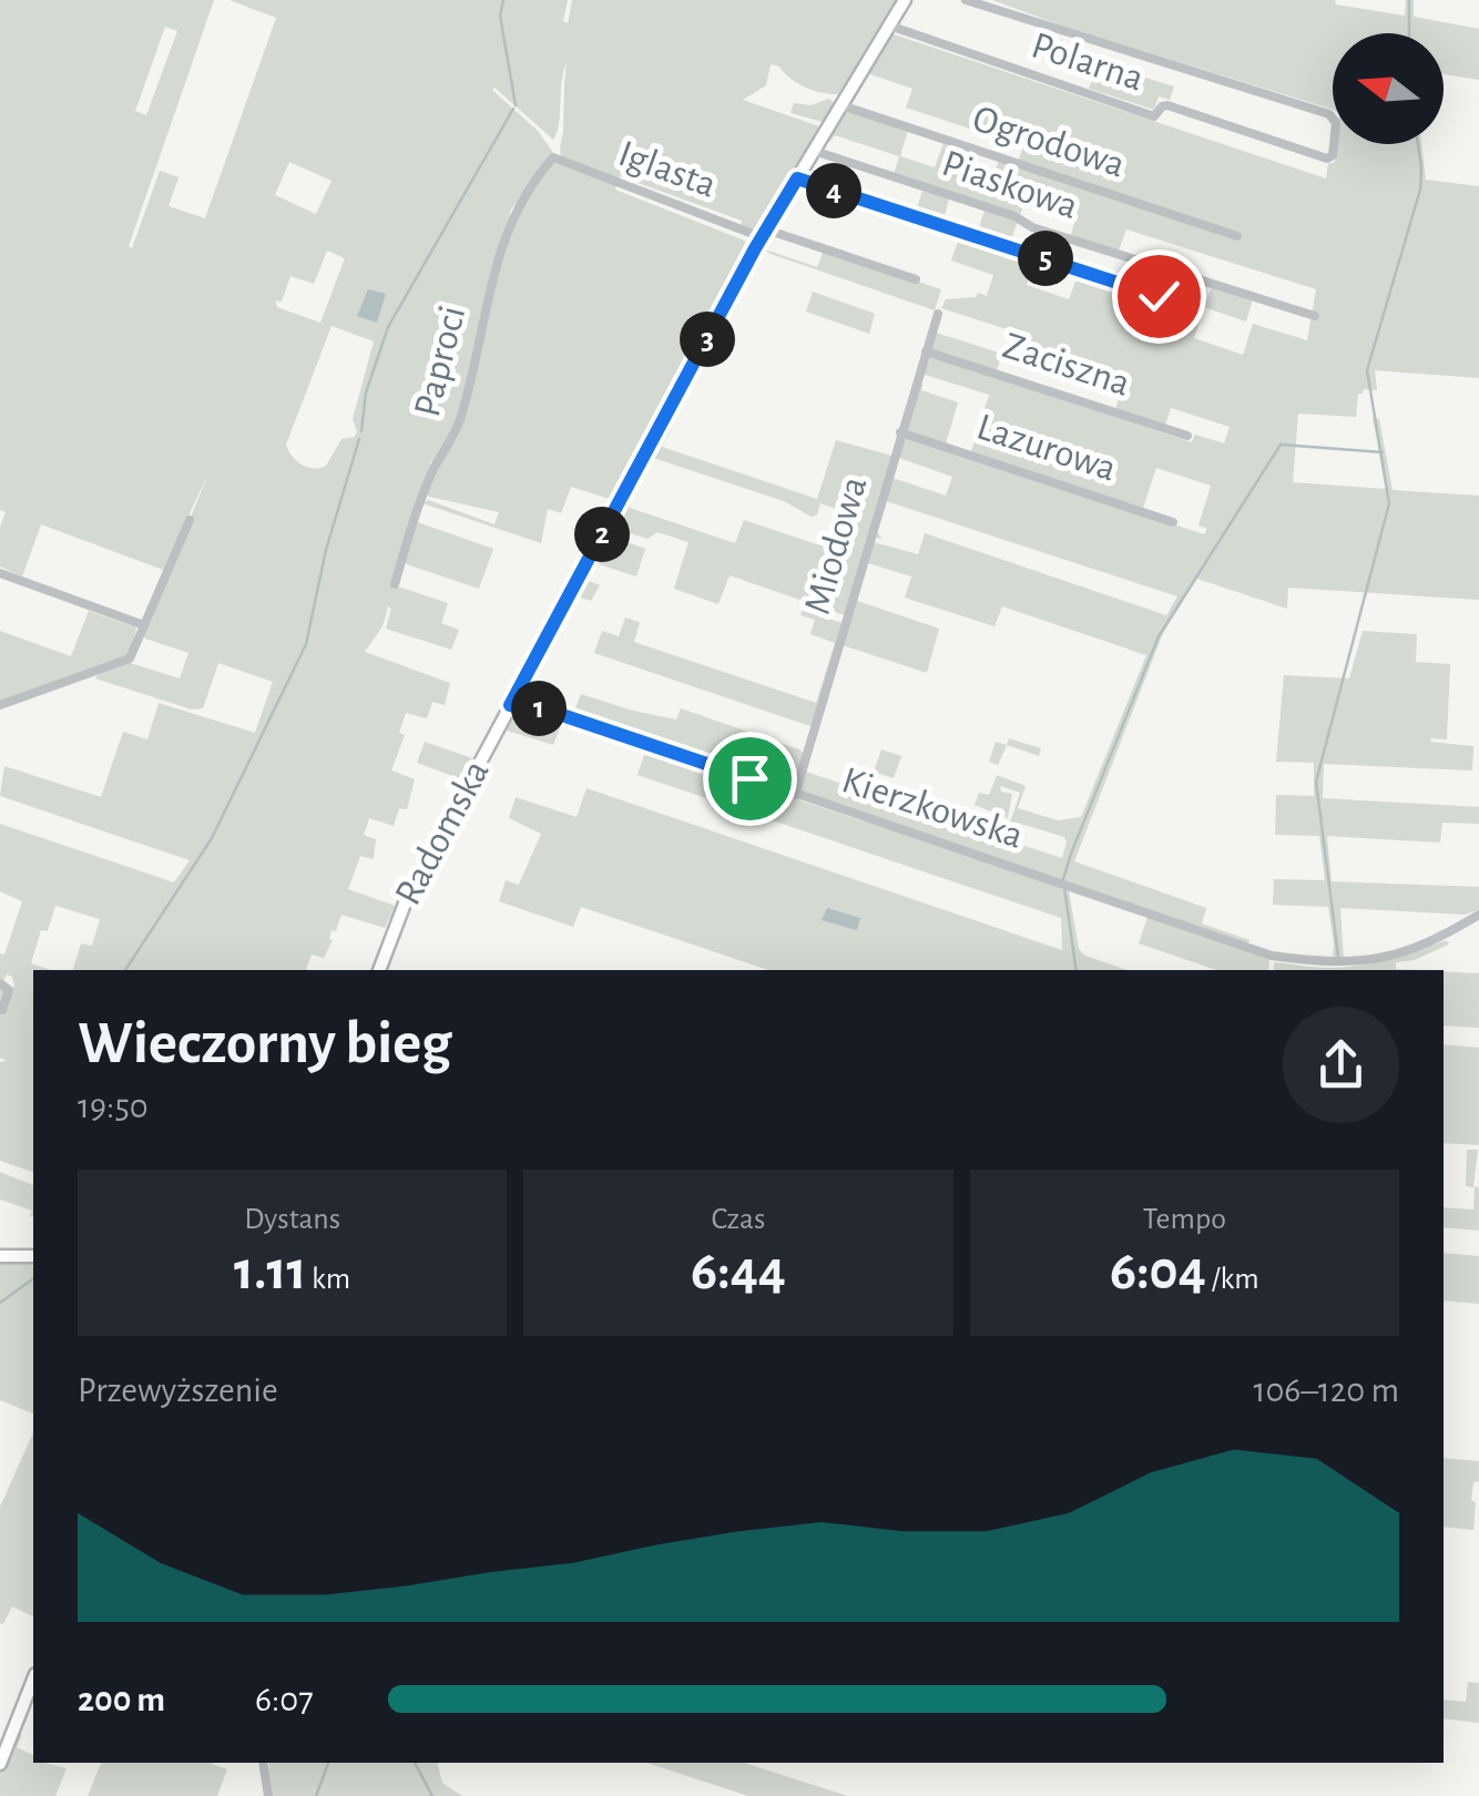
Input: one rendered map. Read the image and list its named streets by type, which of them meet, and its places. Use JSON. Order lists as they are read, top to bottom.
{
  "streets": {
    "street": [
      "Polarna",
      "Ogrodowa",
      "Iglasta",
      "Piaskowa",
      "Paproci",
      "Zaciszna",
      "Lazurowa",
      "Miodowa",
      "Kierzkowska",
      "Radomska"
    ]
  },
  "crossings": [
    ["Polarna", "Radomska"],
    ["Ogrodowa", "Radomska"],
    ["Iglasta", "Paproci"],
    ["Iglasta", "Radomska"],
    ["Piaskowa", "Radomska"],
    ["Zaciszna", "Miodowa"],
    ["Lazurowa", "Miodowa"],
    ["Miodowa", "Kierzkowska"],
    ["Kierzkowska", "Radomska"]
  ],
  "north": "left",
  "page": {
    "pins": [
      "4",
      "5",
      "3",
      "2",
      "1"
    ],
    "heading": ["Wieczorny bieg", "19:50"],
    "stats": [
      ["Dystans", "1.11 km"],
      ["Czas", "6:44"],
      ["Tempo", "6:04 /km"]
    ],
    "chart": ["Przewyższenie", "106–120 m"],
    "list": [
      {
        "name": "200 m",
        "note": "6:07"
      }
    ]
  }
}
